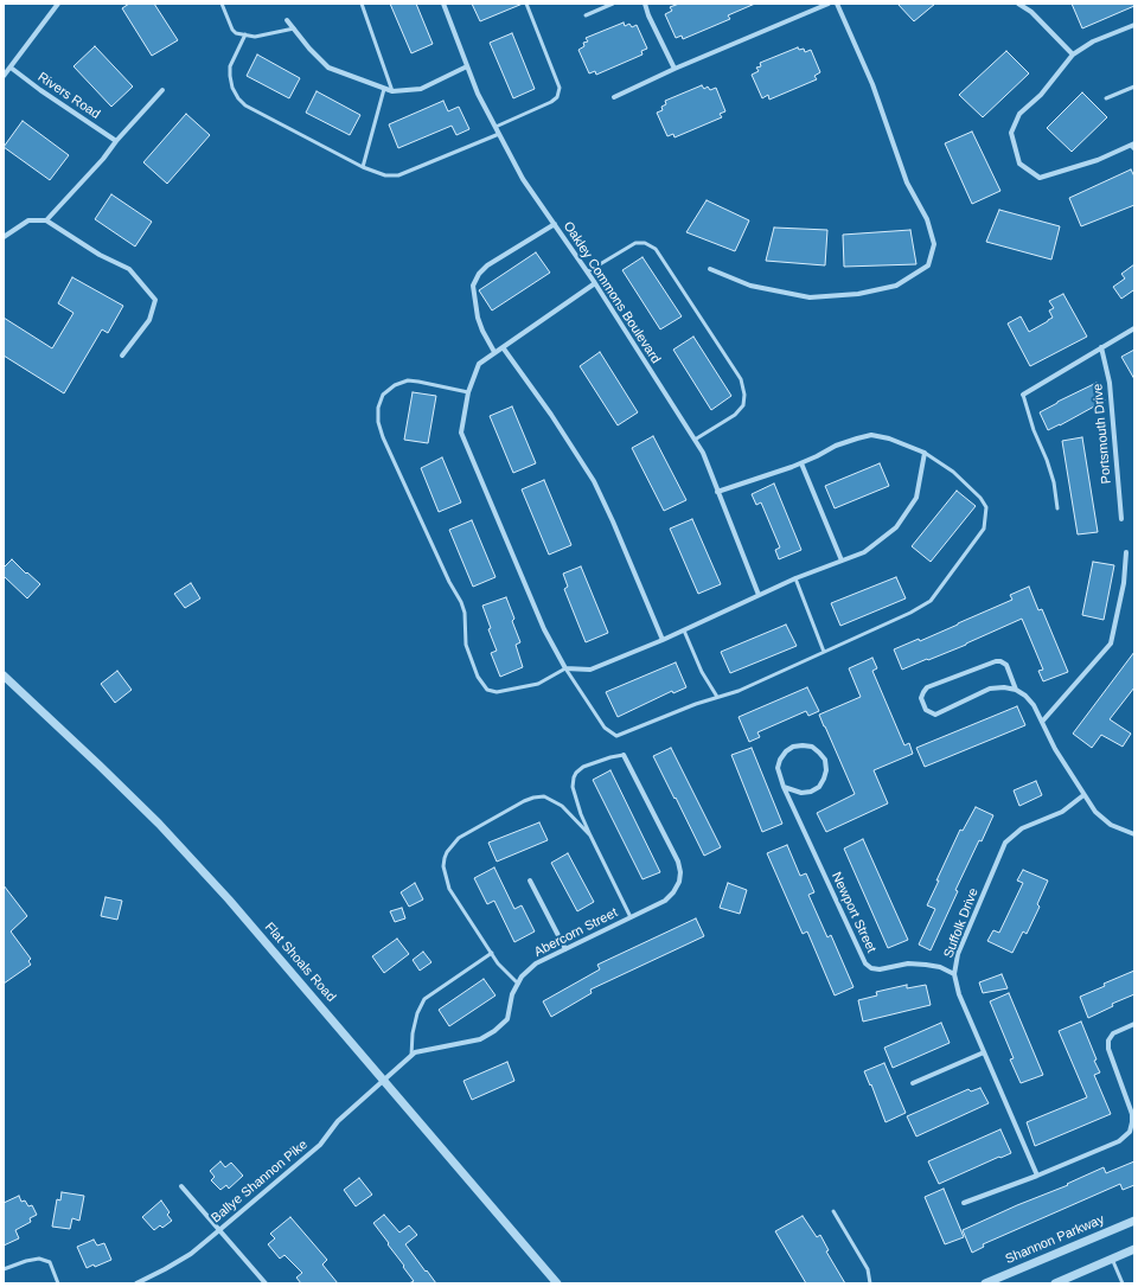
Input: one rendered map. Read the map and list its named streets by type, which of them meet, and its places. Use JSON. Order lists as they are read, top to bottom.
{
  "streets": {
    "street": [
      "Rivers Road",
      "Oakley Commons Boulevard",
      "Portsmouth Drive",
      "Newport Street",
      "Suffolk Drive",
      "Abercorn Street",
      "Flat Shoals Road",
      "Ballye Shannon Pike",
      "Shannon Parkway"
    ]
  },
  "crossings": [
    ["Newport Street", "Suffolk Drive"],
    ["Abercorn Street", "Flat Shoals Road"],
    ["Abercorn Street", "Ballye Shannon Pike"],
    ["Flat Shoals Road", "Ballye Shannon Pike"]
  ]
}
